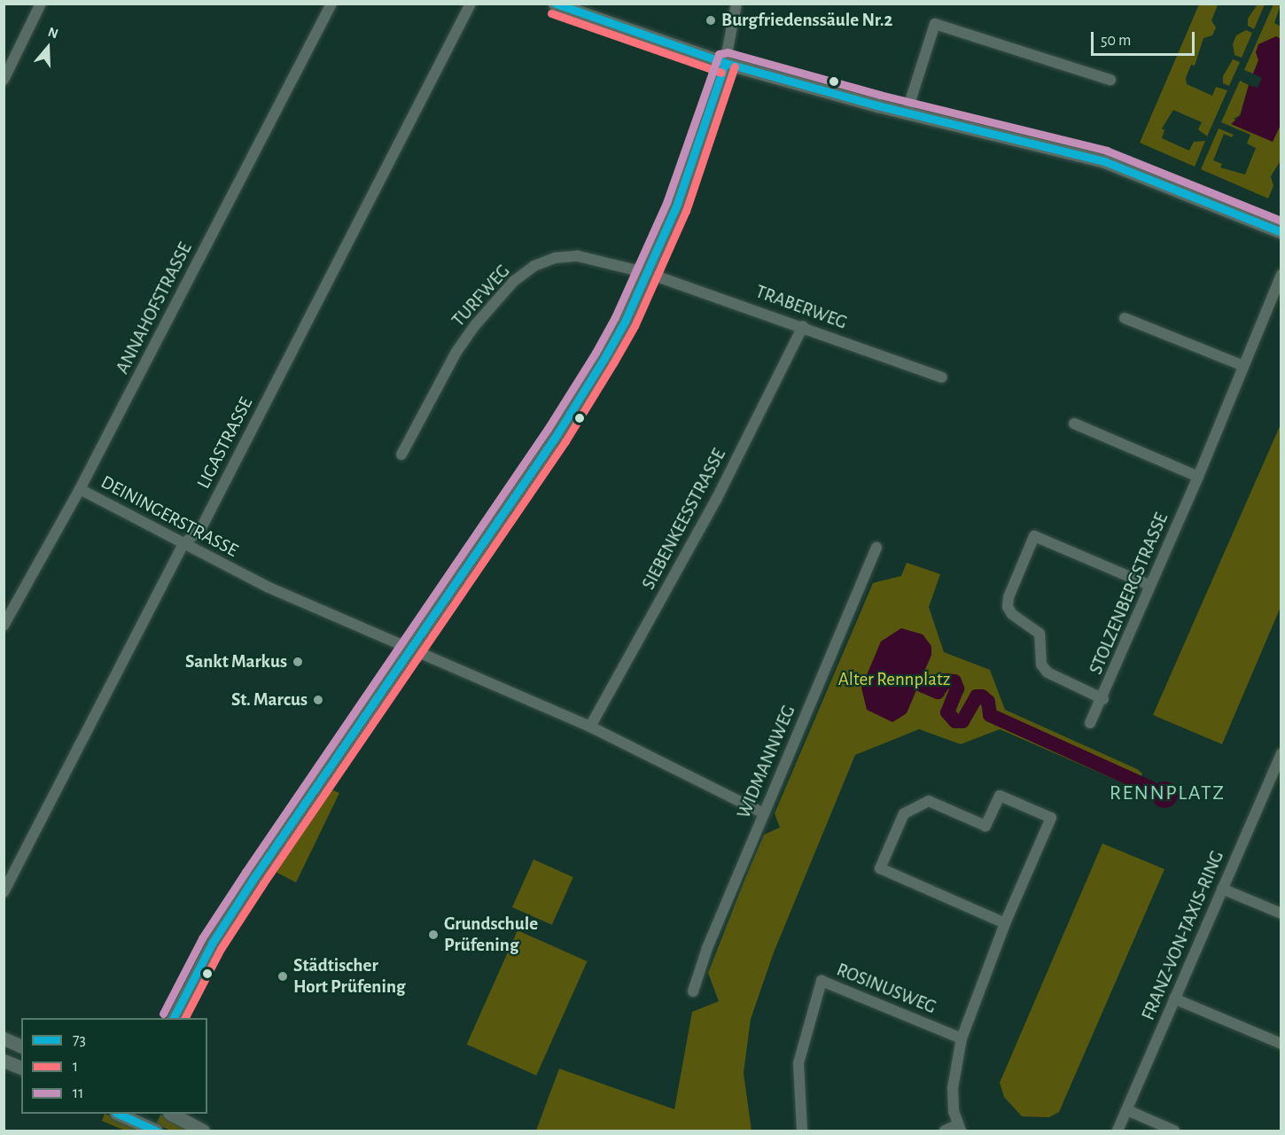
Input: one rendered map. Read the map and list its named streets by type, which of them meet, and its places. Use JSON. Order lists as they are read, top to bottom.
{
  "streets": {
    "street": [
      "TURFWEG",
      "TRABERWEG",
      "ANNAHOFSTRASSE",
      "LIGASTRASSE",
      "DEININGERSTRASSE",
      "SIEBENKEESSTRASSE",
      "STOLZENBERGSTRASSE",
      "WIDMANNWEG",
      "FRANZ-VON-TAXIS-RING",
      "ROSINUSWEG"
    ]
  },
  "crossings": [
    ["TURFWEG", "TRABERWEG"],
    ["TRABERWEG", "SIEBENKEESSTRASSE"],
    ["ANNAHOFSTRASSE", "DEININGERSTRASSE"],
    ["LIGASTRASSE", "DEININGERSTRASSE"],
    ["DEININGERSTRASSE", "SIEBENKEESSTRASSE"],
    ["DEININGERSTRASSE", "WIDMANNWEG"]
  ],
  "districts": ["RENNPLATZ"],
  "parks": ["Alter Rennplatz"],
  "places": [
    "Burgfriedenssäule Nr.2",
    "Sankt Markus",
    "St. Marcus",
    "Grundschule Prüfening",
    "Städtischer Hort Prüfening"
  ],
  "lines": ["transit line 73", "transit line 1", "transit line 11"],
  "legend": ["73", "1", "11"],
  "scale_bar": "50 m",
  "north": "top"
}
